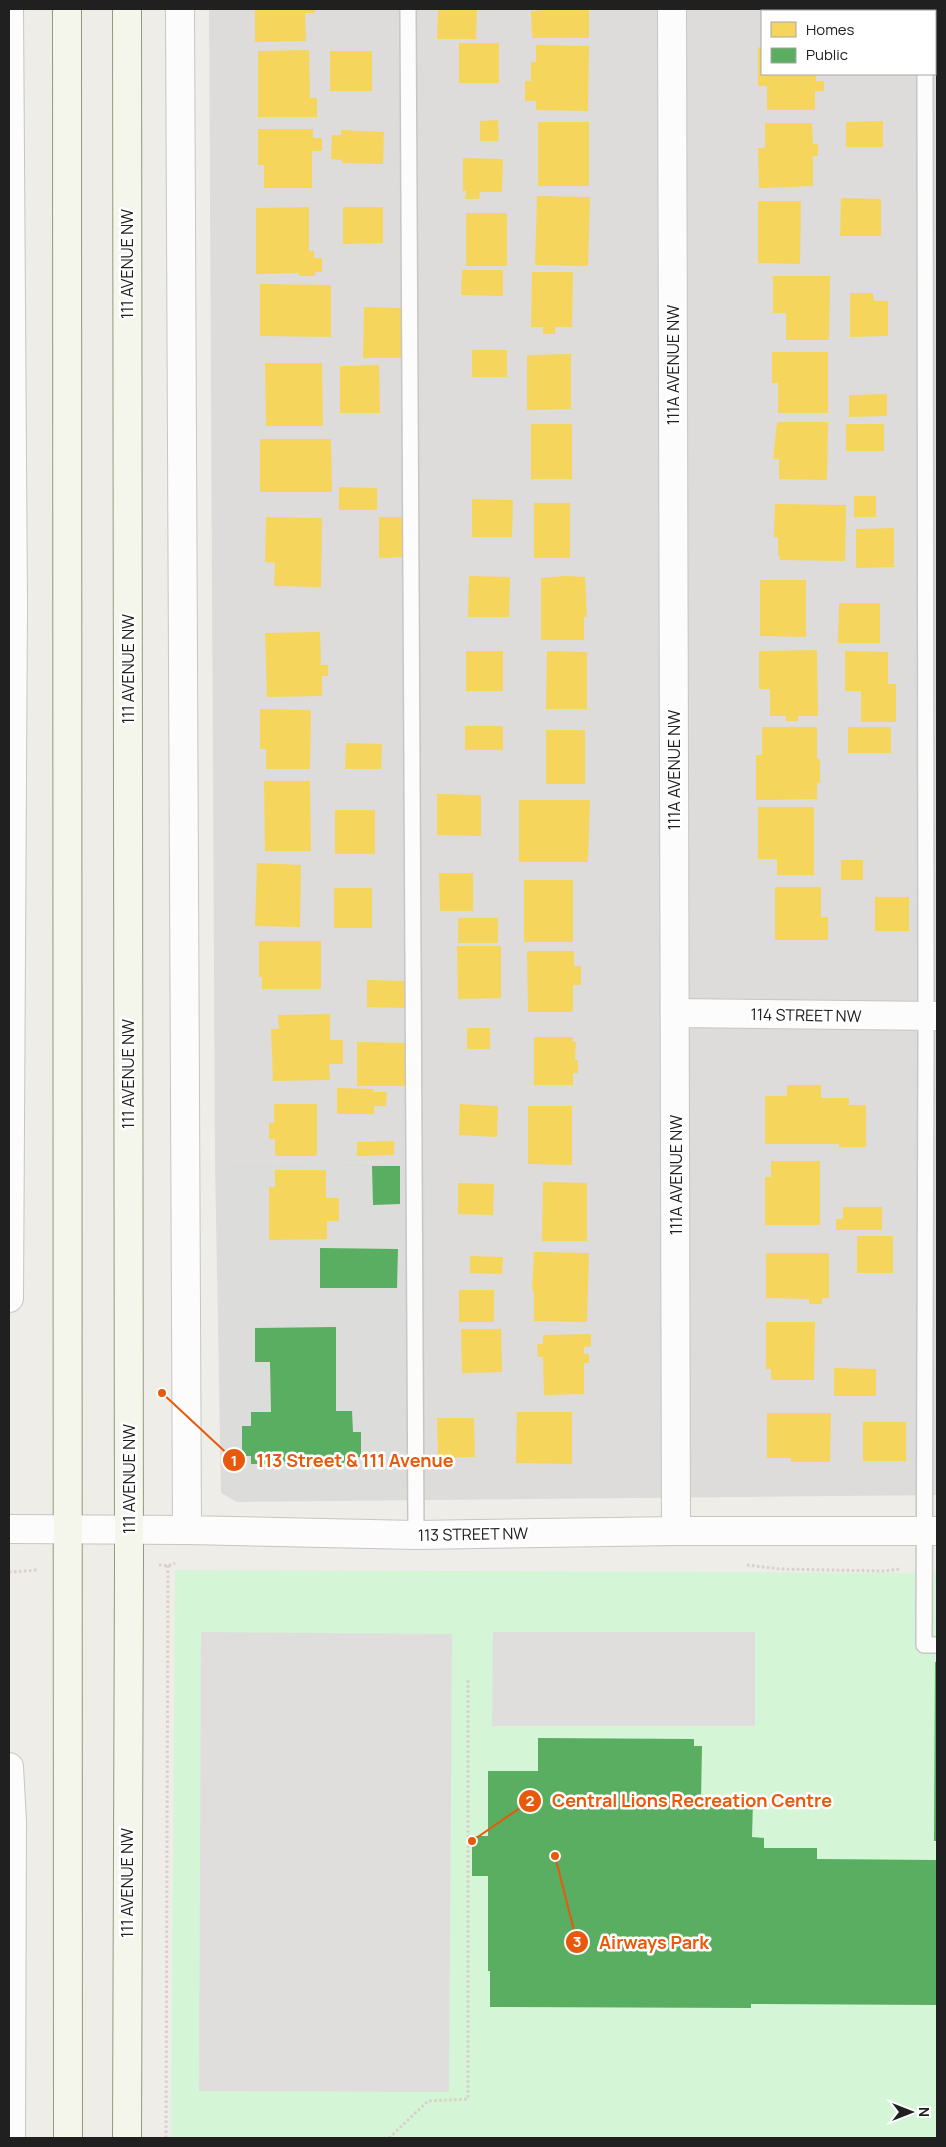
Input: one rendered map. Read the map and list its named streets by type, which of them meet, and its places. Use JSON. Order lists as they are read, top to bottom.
{
  "streets": {
    "main road": ["111 AVENUE NW"],
    "street": ["111A AVENUE NW", "114 STREET NW", "113 STREET NW"]
  },
  "crossings": [
    ["111 AVENUE NW", "113 STREET NW"],
    ["111A AVENUE NW", "114 STREET NW"],
    ["111A AVENUE NW", "113 STREET NW"]
  ],
  "places": ["113 Street & 111 Avenue", "Central Lions Recreation Centre", "Airways Park"],
  "legend": ["Homes", "Public"],
  "north": "right"
}
